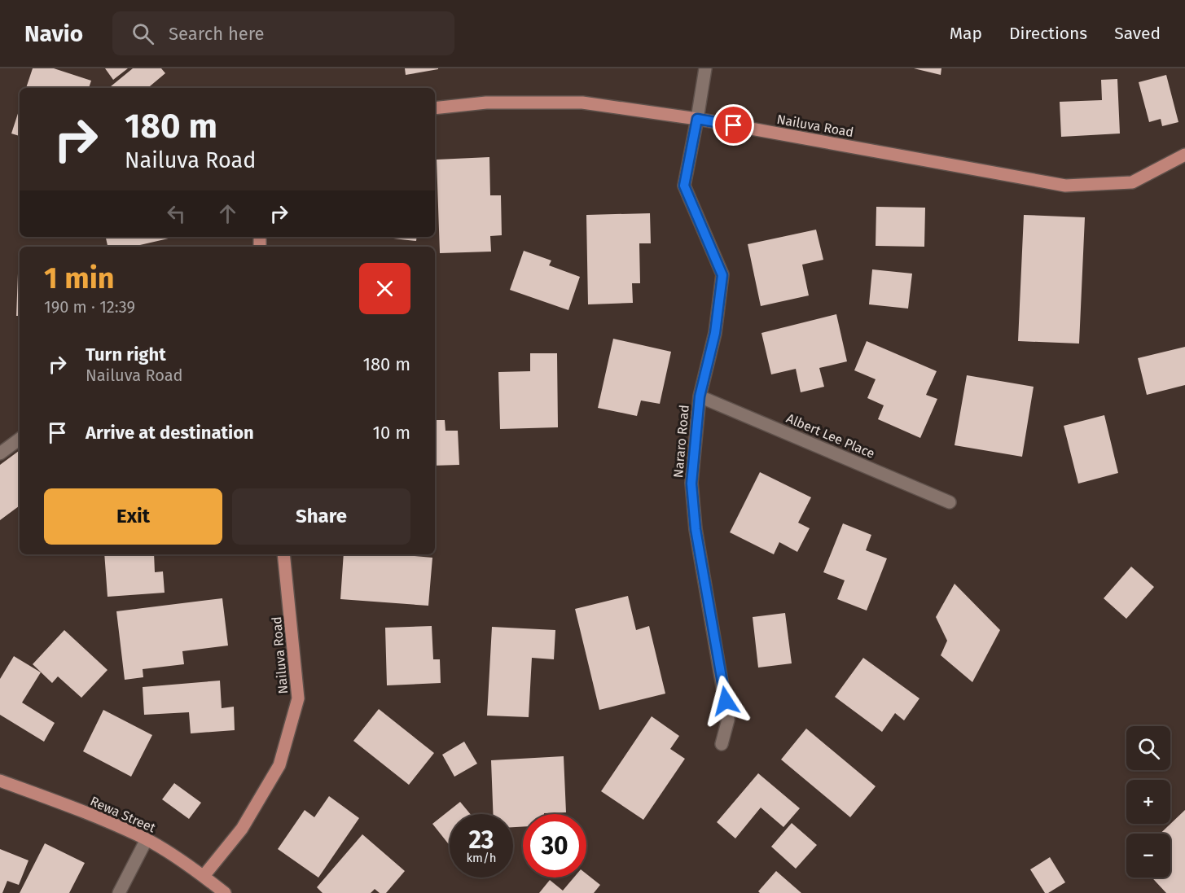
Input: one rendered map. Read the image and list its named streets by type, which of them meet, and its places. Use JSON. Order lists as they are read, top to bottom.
{
  "streets": {
    "main road": ["Nailuva Road", "Rewa Street"],
    "street": ["Albert Lee Place", "Nararo Road"]
  },
  "crossings": [
    ["Nailuva Road", "Nararo Road"],
    ["Nailuva Road", "Rewa Street"],
    ["Albert Lee Place", "Nararo Road"]
  ],
  "page": {
    "header": "Navio",
    "search": "Search here",
    "nav": ["Map", "Directions", "Saved"],
    "turn": ["180 m", "Nailuva Road"],
    "heading": ["1 min", "190 m · 12:39"],
    "list": [
      {
        "name": "Turn right",
        "note": "Nailuva Road",
        "value": "180 m"
      },
      {
        "name": "Arrive at destination",
        "value": "10 m"
      }
    ],
    "buttons": ["Exit", "Share"],
    "map_buttons": ["+", "−"],
    "speed": "23 km/h",
    "limit": "30"
  }
}
